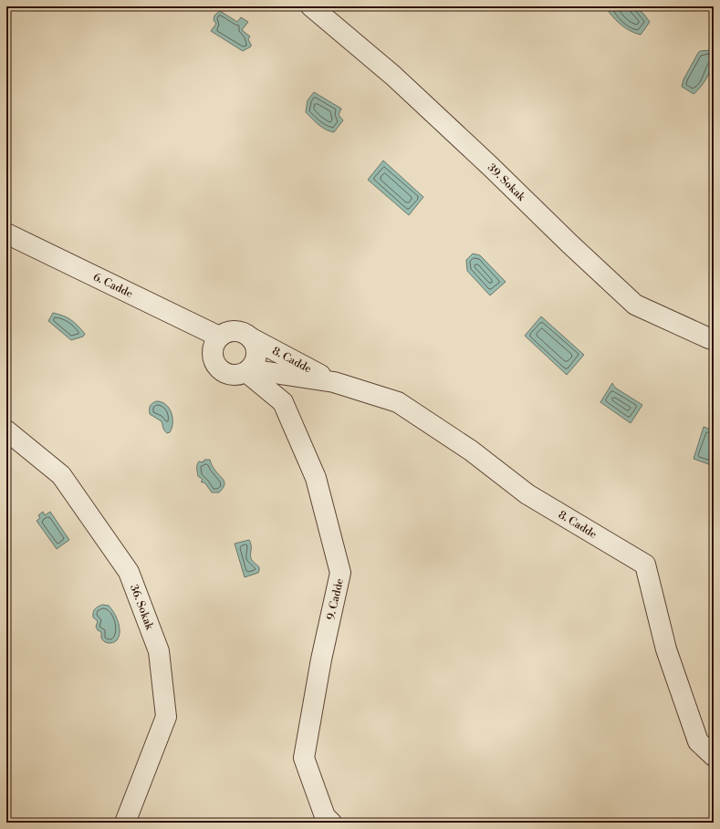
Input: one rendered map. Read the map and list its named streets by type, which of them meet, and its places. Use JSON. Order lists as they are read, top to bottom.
{
  "streets": {
    "street": [
      "39. Sokak",
      "6. Cadde",
      "8. Cadde",
      "9. Cadde",
      "36. Sokak"
    ]
  },
  "crossings": [
    ["6. Cadde", "8. Cadde"],
    ["6. Cadde", "9. Cadde"],
    ["8. Cadde", "9. Cadde"]
  ]
}
